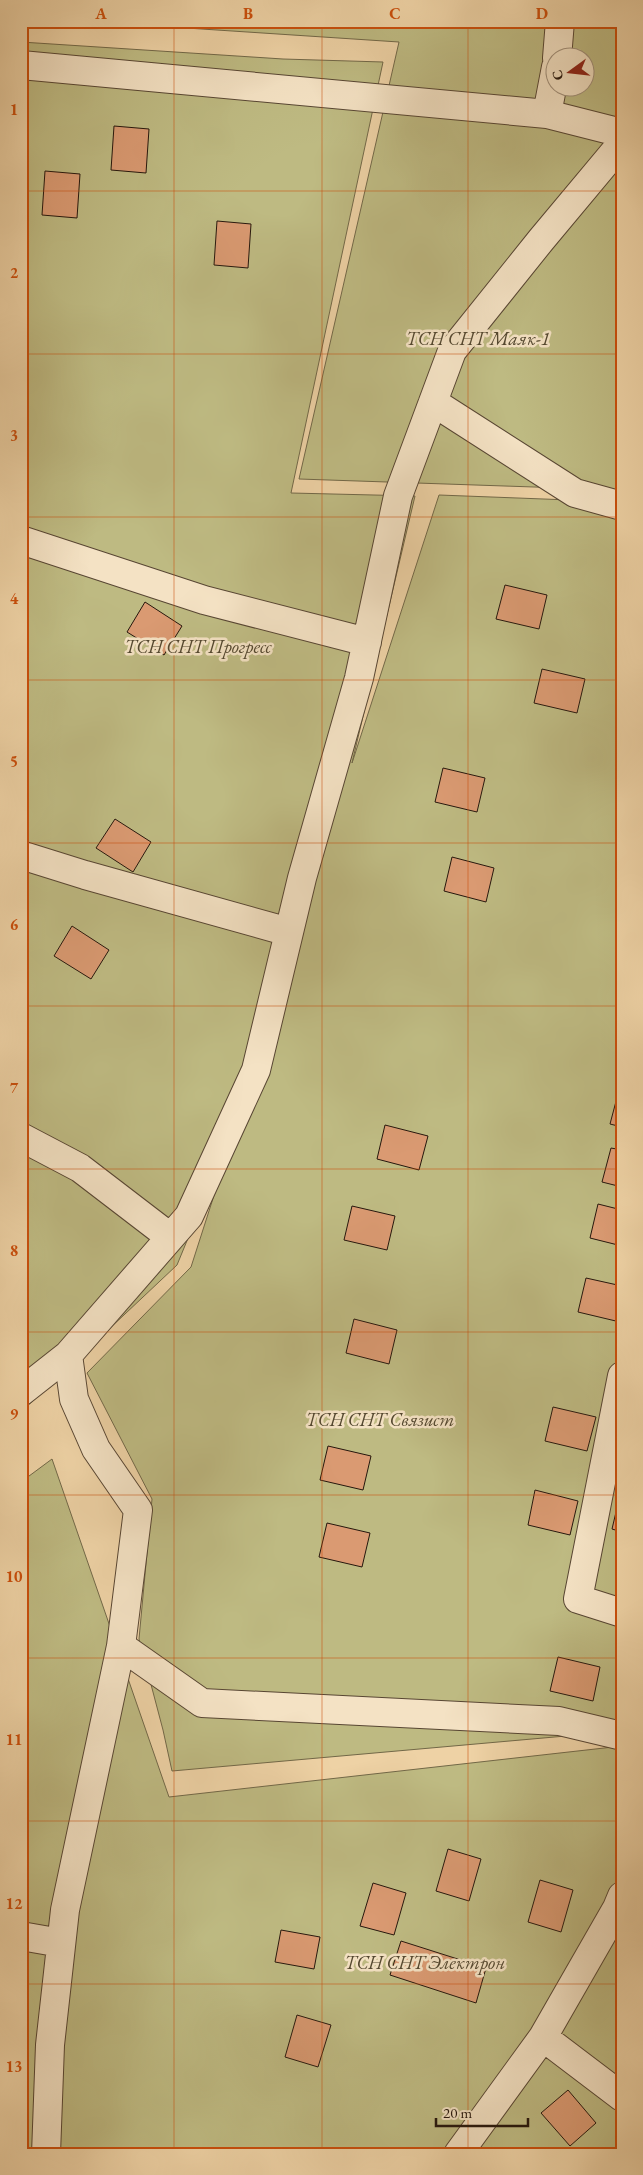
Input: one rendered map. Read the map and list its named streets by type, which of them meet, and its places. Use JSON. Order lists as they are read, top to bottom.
{
  "parks": [
    "ТСН СНТ Маяк-1",
    "ТСН СНТ Прогресс",
    "ТСН СНТ Связист",
    "ТСН СНТ Электрон"
  ],
  "scale_bar": "20 m",
  "north": "left",
  "grid": {
    "columns": [
      "A",
      "B",
      "C",
      "D"
    ],
    "rows": [
      "1",
      "2",
      "3",
      "4",
      "5",
      "6",
      "7",
      "8",
      "9",
      "10",
      "11",
      "12",
      "13"
    ]
  }
}
